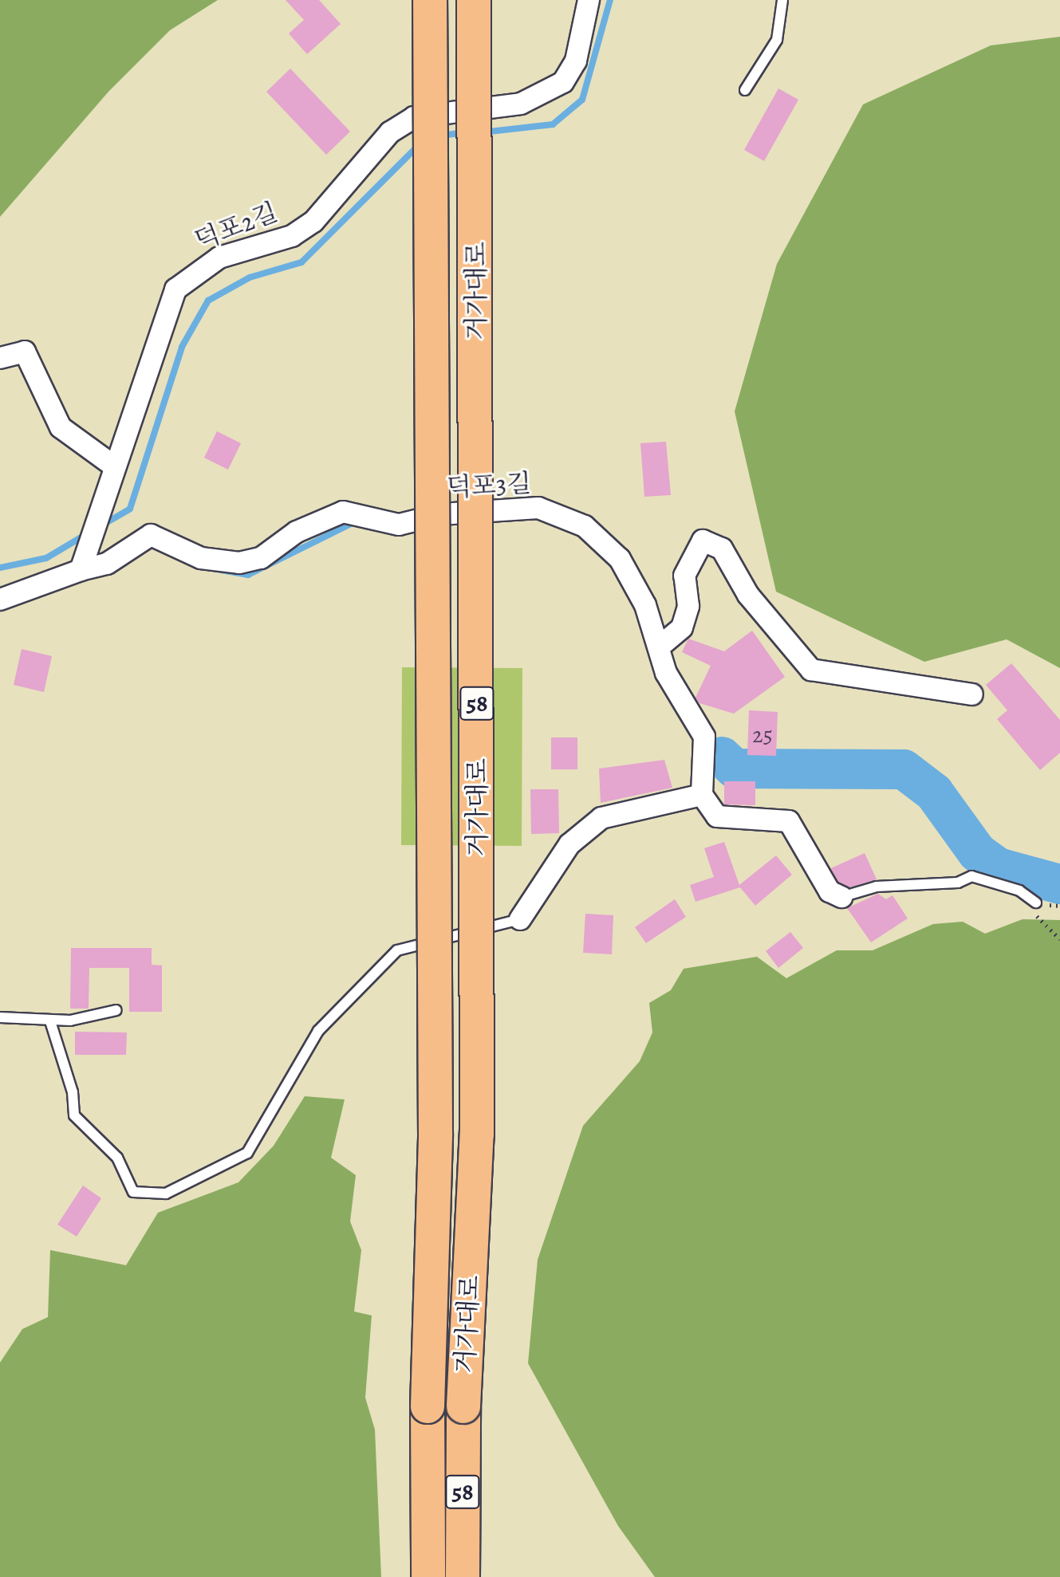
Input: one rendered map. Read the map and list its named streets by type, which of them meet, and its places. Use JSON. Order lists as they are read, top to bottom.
{
  "streets": {
    "highway": ["거가대로", "58"],
    "street": ["덕포2길", "덕포3길"]
  },
  "crossings": [
    ["덕포2길", "덕포3길"]
  ],
  "house_numbers": ["25"]
}
